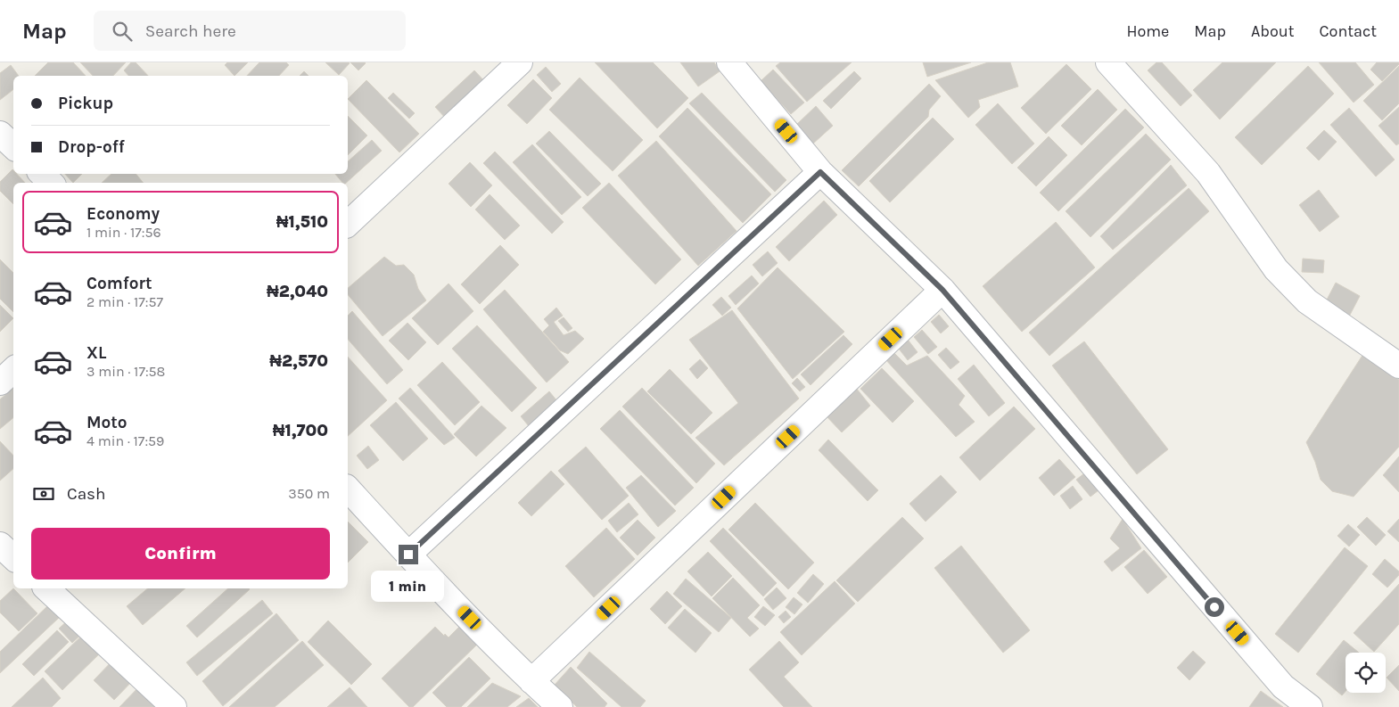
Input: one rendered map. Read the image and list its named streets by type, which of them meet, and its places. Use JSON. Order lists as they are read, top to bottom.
{
  "page": {
    "header": "Map",
    "search": "Search here",
    "nav": [
      "Home",
      "Map",
      "About",
      "Contact"
    ],
    "banner": ["Pickup", "Drop-off"],
    "list": [
      {
        "name": "Economy",
        "note": "1 min · 17:56",
        "value": "₦1,510"
      },
      {
        "name": "Comfort",
        "note": "2 min · 17:57",
        "value": "₦2,040"
      },
      {
        "name": "XL",
        "note": "3 min · 17:58",
        "value": "₦2,570"
      },
      {
        "name": "Moto",
        "note": "4 min · 17:59",
        "value": "₦1,700"
      }
    ],
    "pay": ["Cash", "350 m"],
    "buttons": "Confirm",
    "bubble": "1 min"
  }
}
